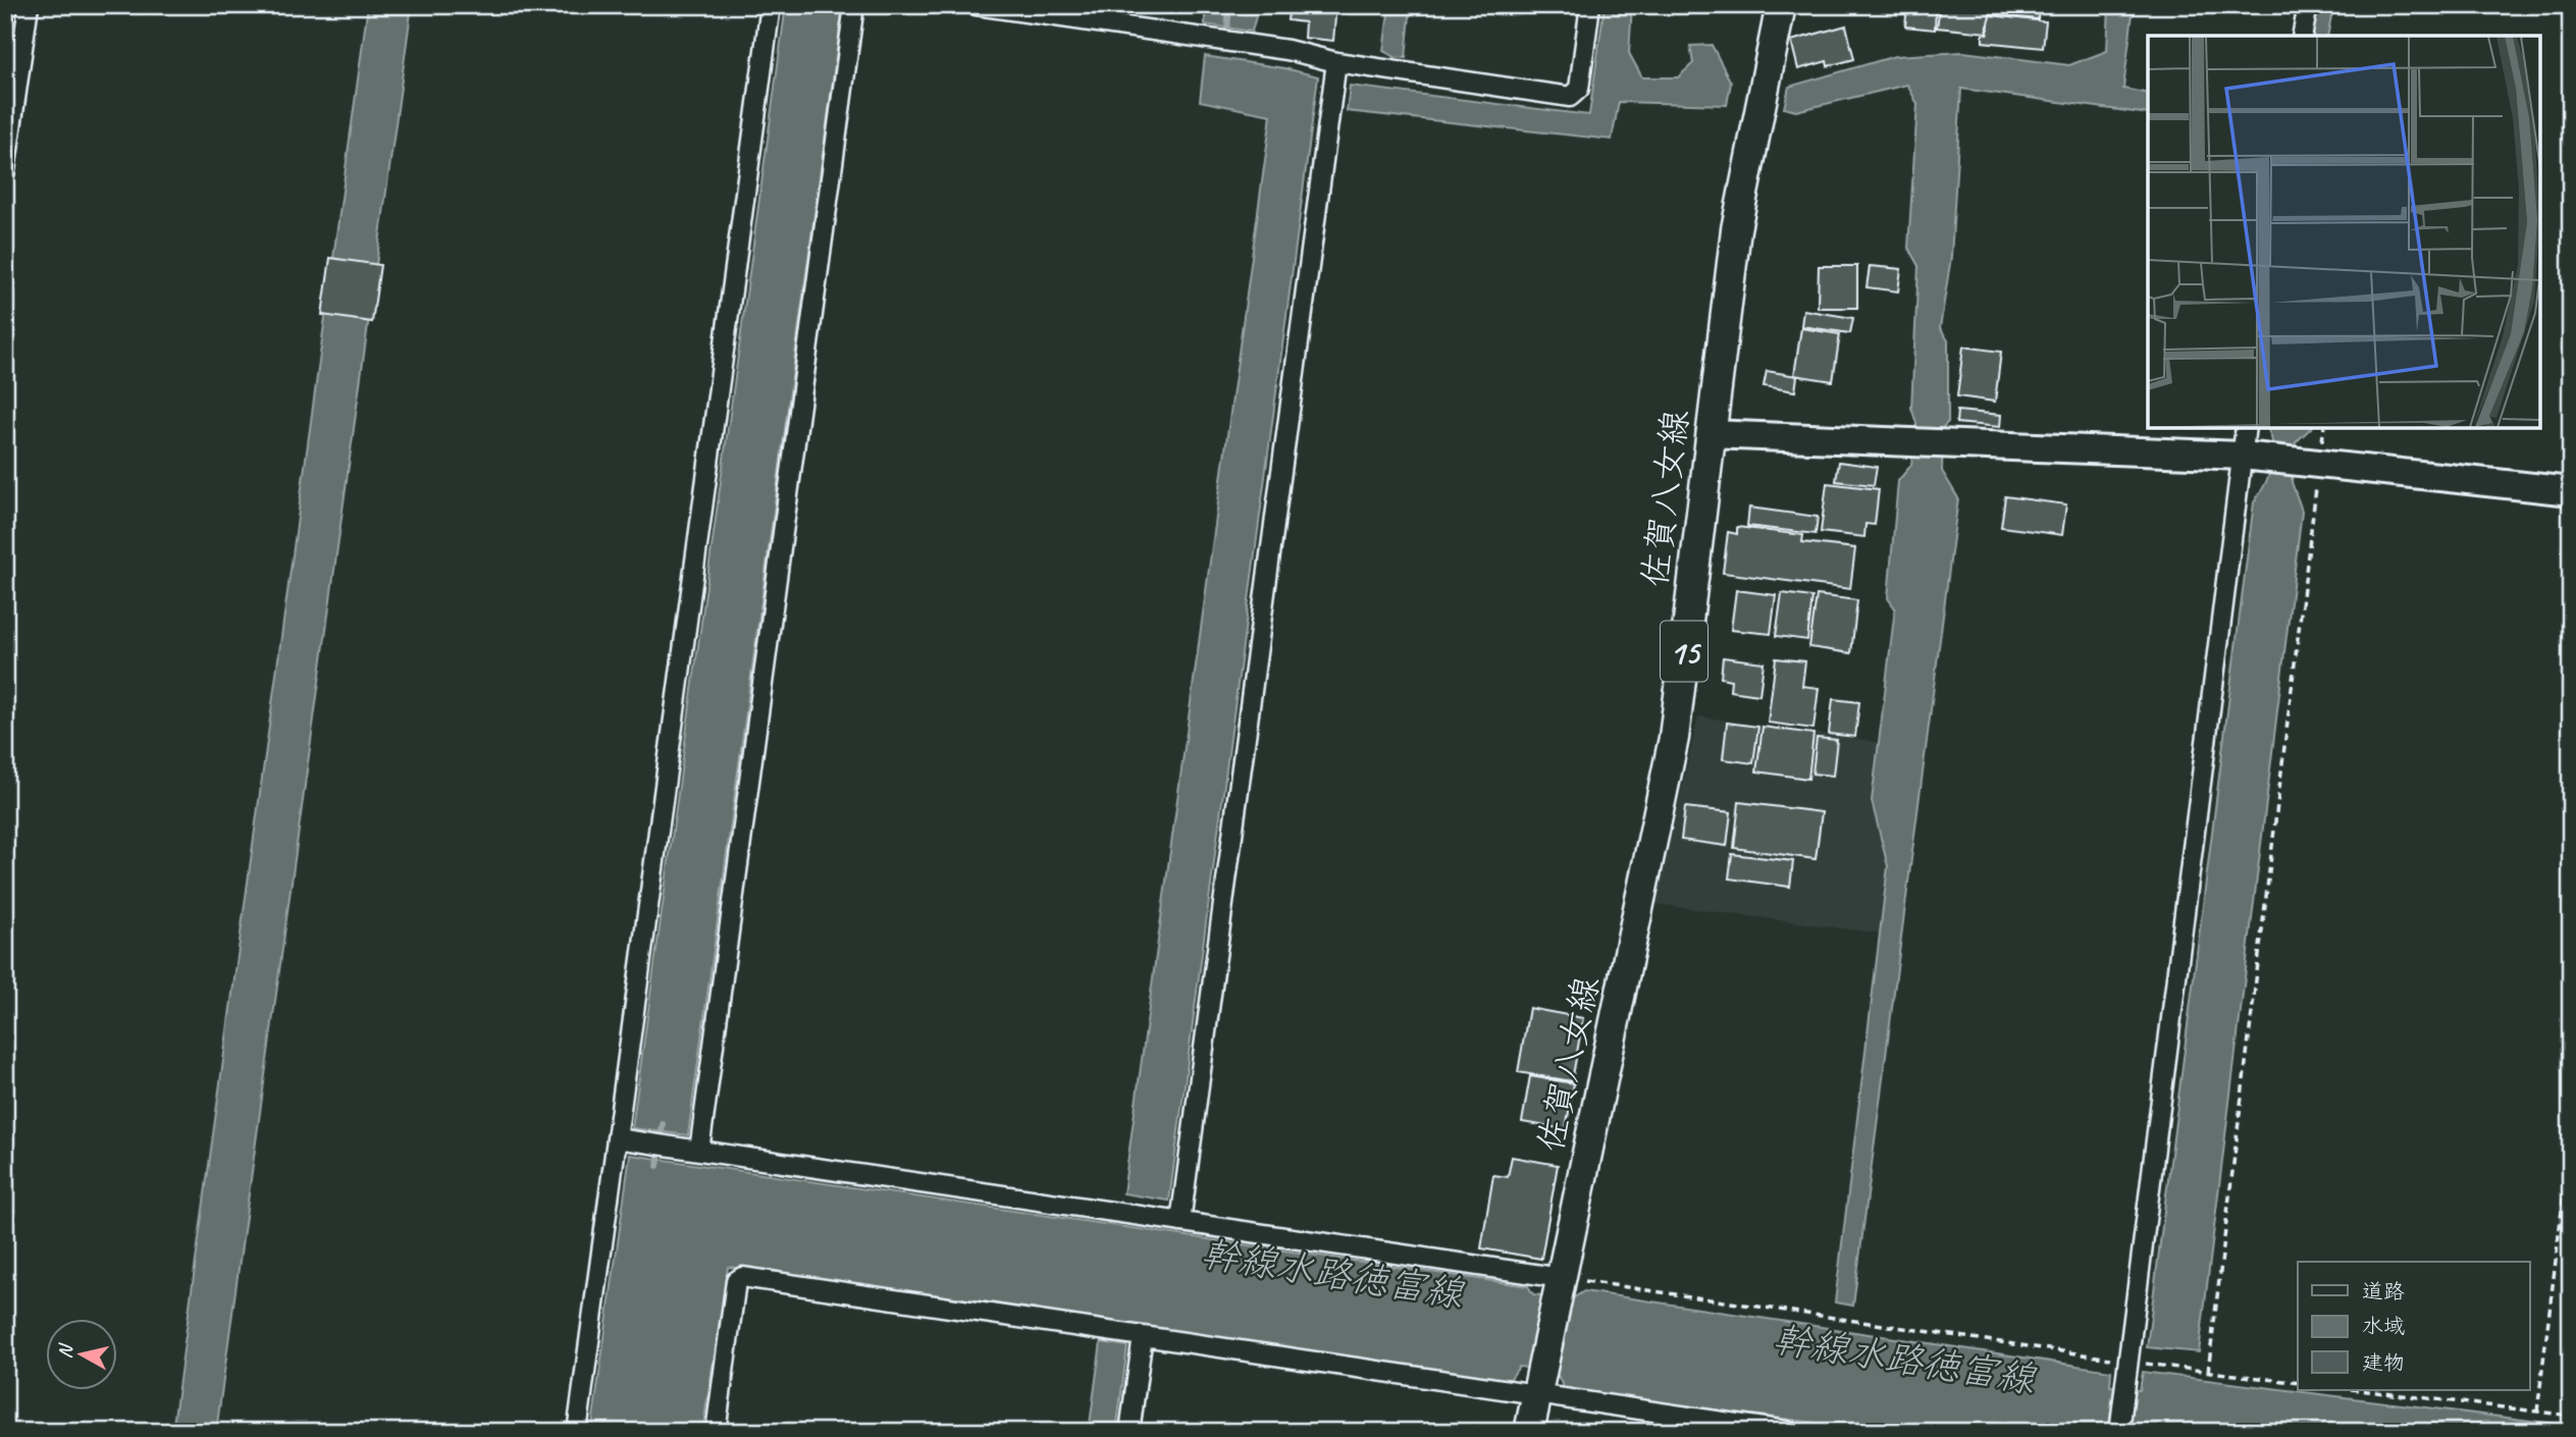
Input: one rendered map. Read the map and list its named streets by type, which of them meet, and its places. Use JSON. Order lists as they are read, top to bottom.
{
  "streets": {
    "main road": ["佐賀八女線", "15"]
  },
  "crossings": [
    ["佐賀八女線", "15"]
  ],
  "water": ["幹線水路徳富線"],
  "legend": ["道路", "水域", "建物"],
  "north": "left"
}
